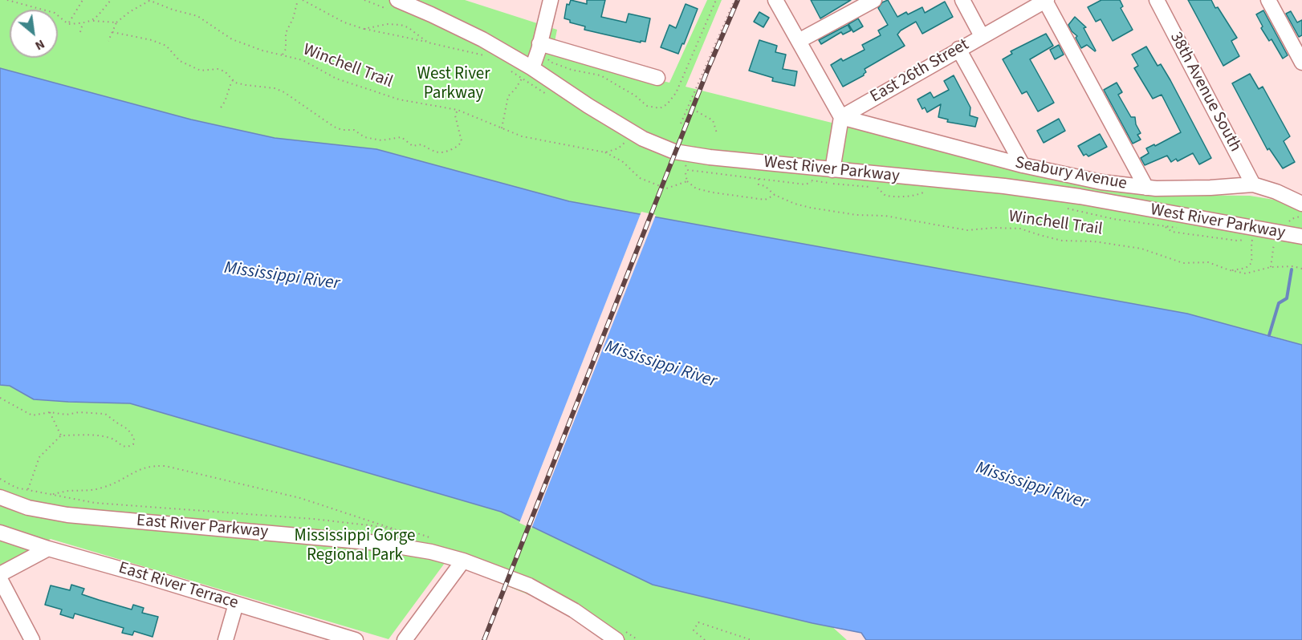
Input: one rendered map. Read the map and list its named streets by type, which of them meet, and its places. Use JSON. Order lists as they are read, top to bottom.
{
  "streets": {
    "street": [
      "East 26th Street",
      "38th Avenue South",
      "West River Parkway",
      "Seabury Avenue",
      "East River Parkway",
      "East River Terrace"
    ],
    "path": ["Winchell Trail"]
  },
  "crossings": [
    ["East 26th Street", "Seabury Avenue"],
    ["38th Avenue South", "Seabury Avenue"]
  ],
  "water": ["Mississippi River"],
  "parks": ["West River Parkway", "Mississippi Gorge Regional Park"],
  "north": "bottom right"
}
